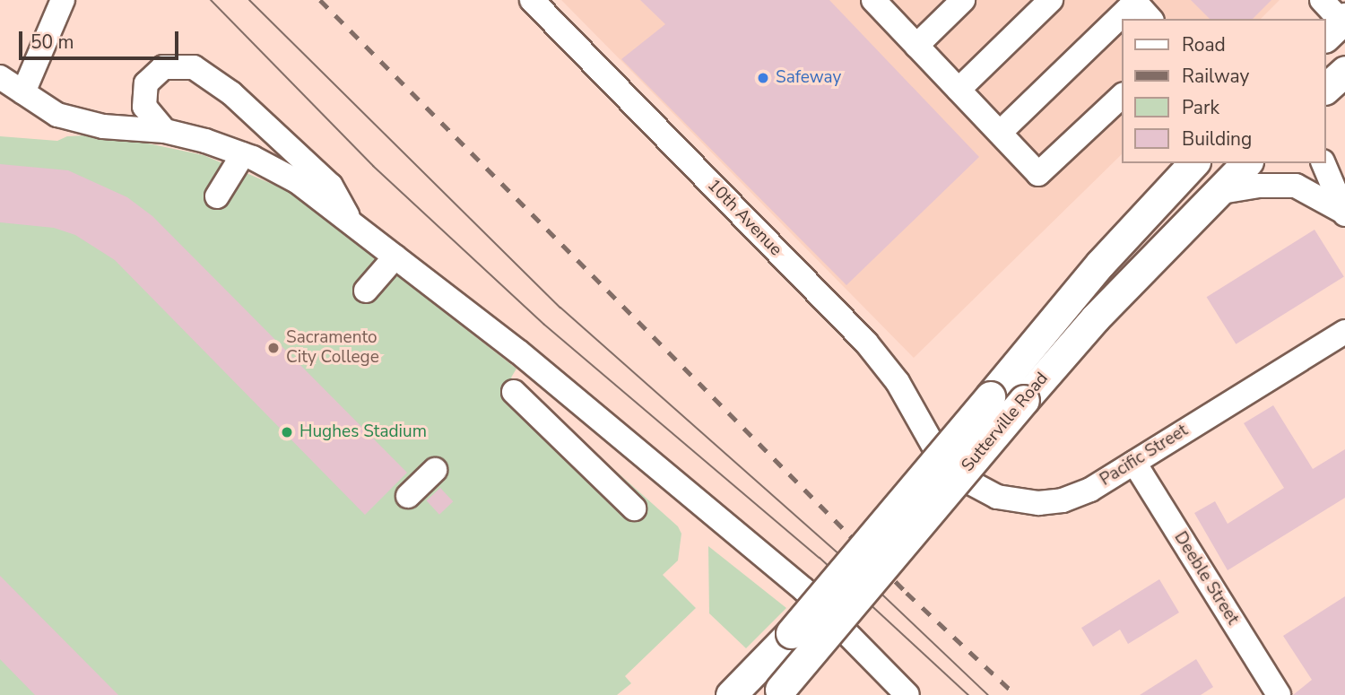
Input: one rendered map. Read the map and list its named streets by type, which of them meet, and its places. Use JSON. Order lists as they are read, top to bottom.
{
  "streets": {
    "main road": ["Sutterville Road"],
    "street": ["10th Avenue", "Pacific Street", "Deeble Street"]
  },
  "crossings": [
    ["10th Avenue", "Pacific Street"],
    ["Pacific Street", "Deeble Street"]
  ],
  "places": ["Safeway", "Sacramento City College", "Hughes Stadium"],
  "legend": [
    "Road",
    "Railway",
    "Park",
    "Building"
  ],
  "scale_bar": "50 m"
}
